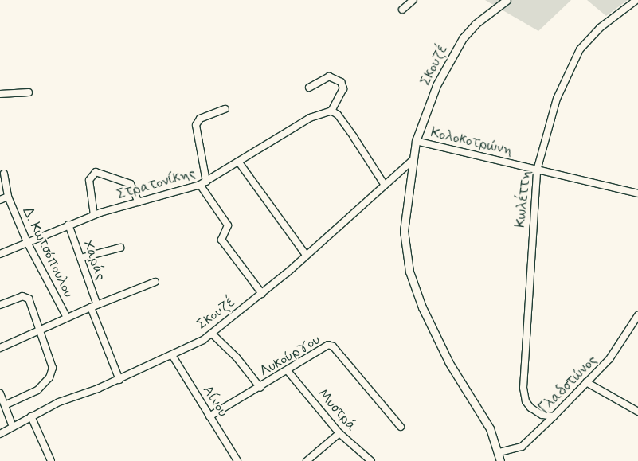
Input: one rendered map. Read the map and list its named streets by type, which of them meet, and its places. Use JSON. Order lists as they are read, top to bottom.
{
  "streets": {
    "street": [
      "Σκουζέ",
      "Κολοκοτρώνη",
      "Στρατονίκης",
      "Κωλέττη",
      "Δ. Κωτσόπουλου",
      "Χαράς",
      "Λυκούργου",
      "Γλαδστώνος",
      "Αίνου",
      "Μυστρά"
    ]
  },
  "crossings": [
    ["Σκουζέ", "Κολοκοτρώνη"],
    ["Σκουζέ", "Γλαδστώνος"],
    ["Σκουζέ", "Αίνου"],
    ["Κολοκοτρώνη", "Κωλέττη"],
    ["Στρατονίκης", "Δ. Κωτσόπουλου"],
    ["Στρατονίκης", "Χαράς"],
    ["Κωλέττη", "Γλαδστώνος"],
    ["Λυκούργου", "Αίνου"],
    ["Λυκούργου", "Μυστρά"]
  ]
}
